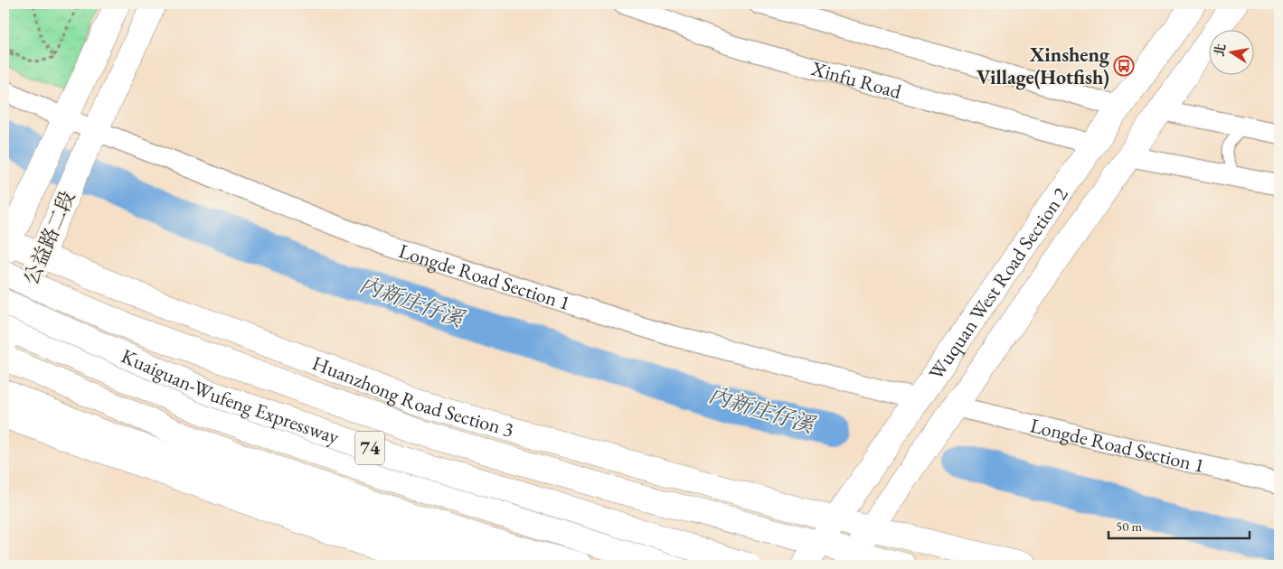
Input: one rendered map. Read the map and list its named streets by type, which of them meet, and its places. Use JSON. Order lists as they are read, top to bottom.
{
  "streets": {
    "main road": [
      "公益路二段",
      "Wuquan West Road Section 2",
      "Kuaiguan-Wufeng Expressway",
      "Huanzhong Road Section 3",
      "74"
    ],
    "street": ["Xinfu Road", "Longde Road Section 1"]
  },
  "crossings": [
    ["Xinfu Road", "Wuquan West Road Section 2"],
    ["公益路二段", "Longde Road Section 1"],
    ["公益路二段", "Huanzhong Road Section 3"],
    ["公益路二段", "74"],
    ["Longde Road Section 1", "Wuquan West Road Section 2"],
    ["Wuquan West Road Section 2", "Huanzhong Road Section 3"]
  ],
  "water": ["內新庄仔溪"],
  "places": {
    "bus stop": ["Xinsheng Village(Hotfish)"]
  },
  "scale_bar": "50 m",
  "north": "left"
}
